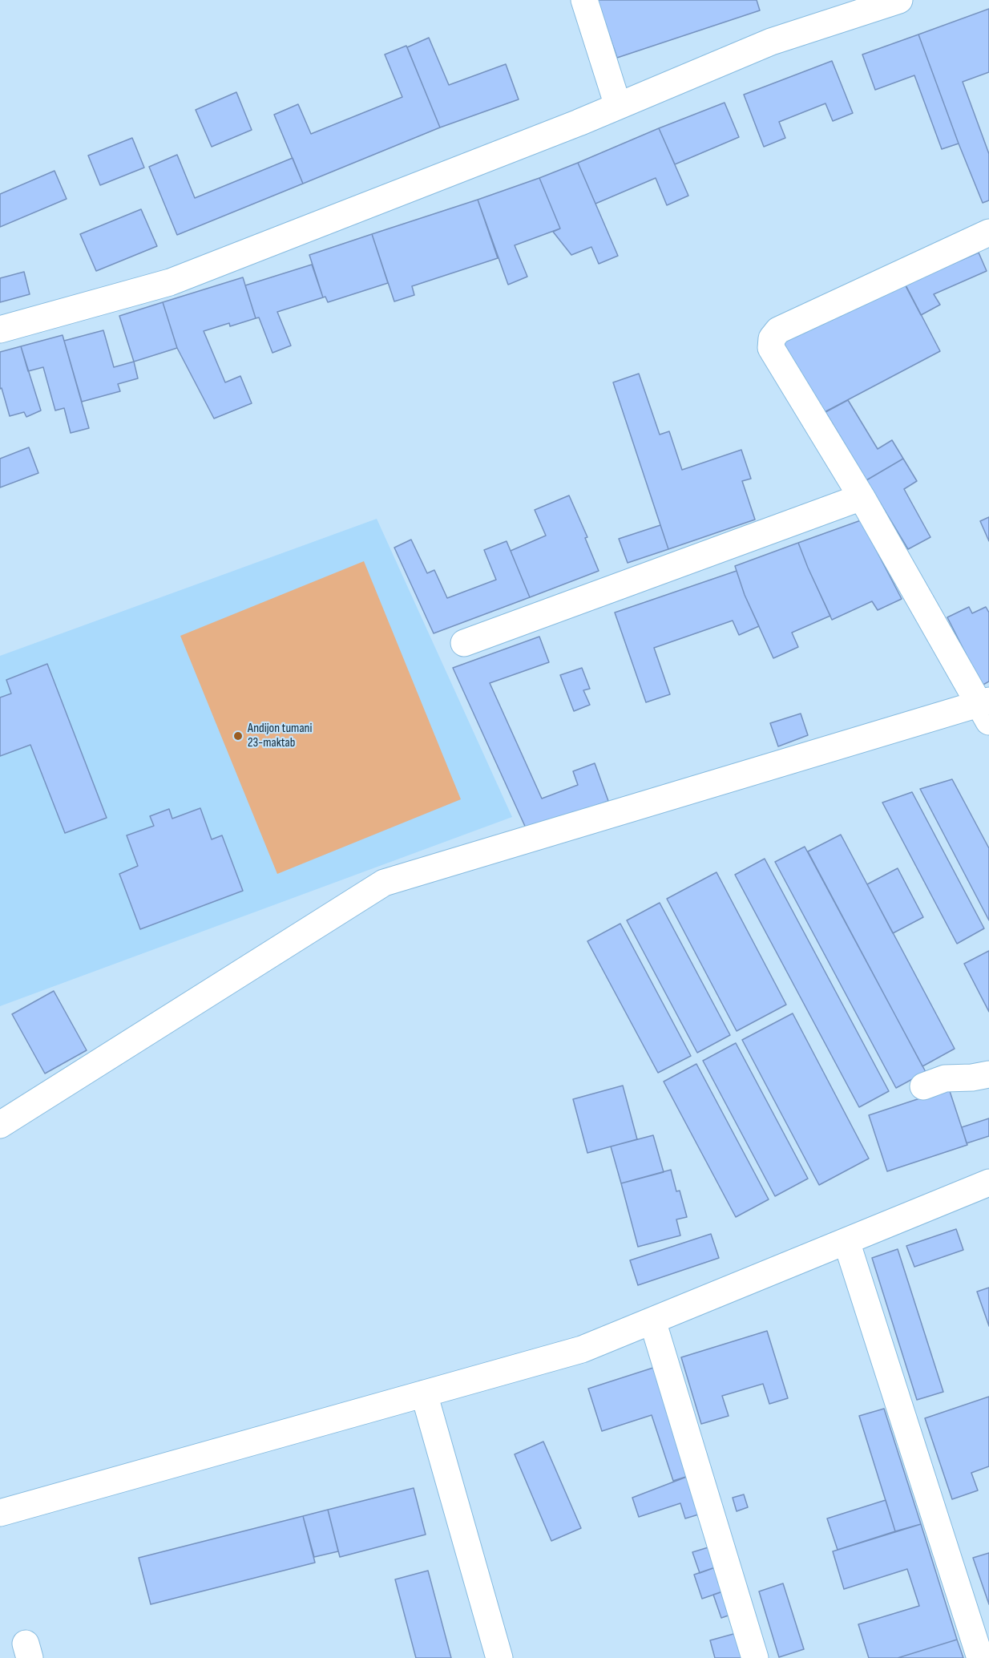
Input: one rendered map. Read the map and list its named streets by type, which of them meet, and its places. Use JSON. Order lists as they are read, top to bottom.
{
  "places": ["Andijon tumani 23-maktab"]
}
